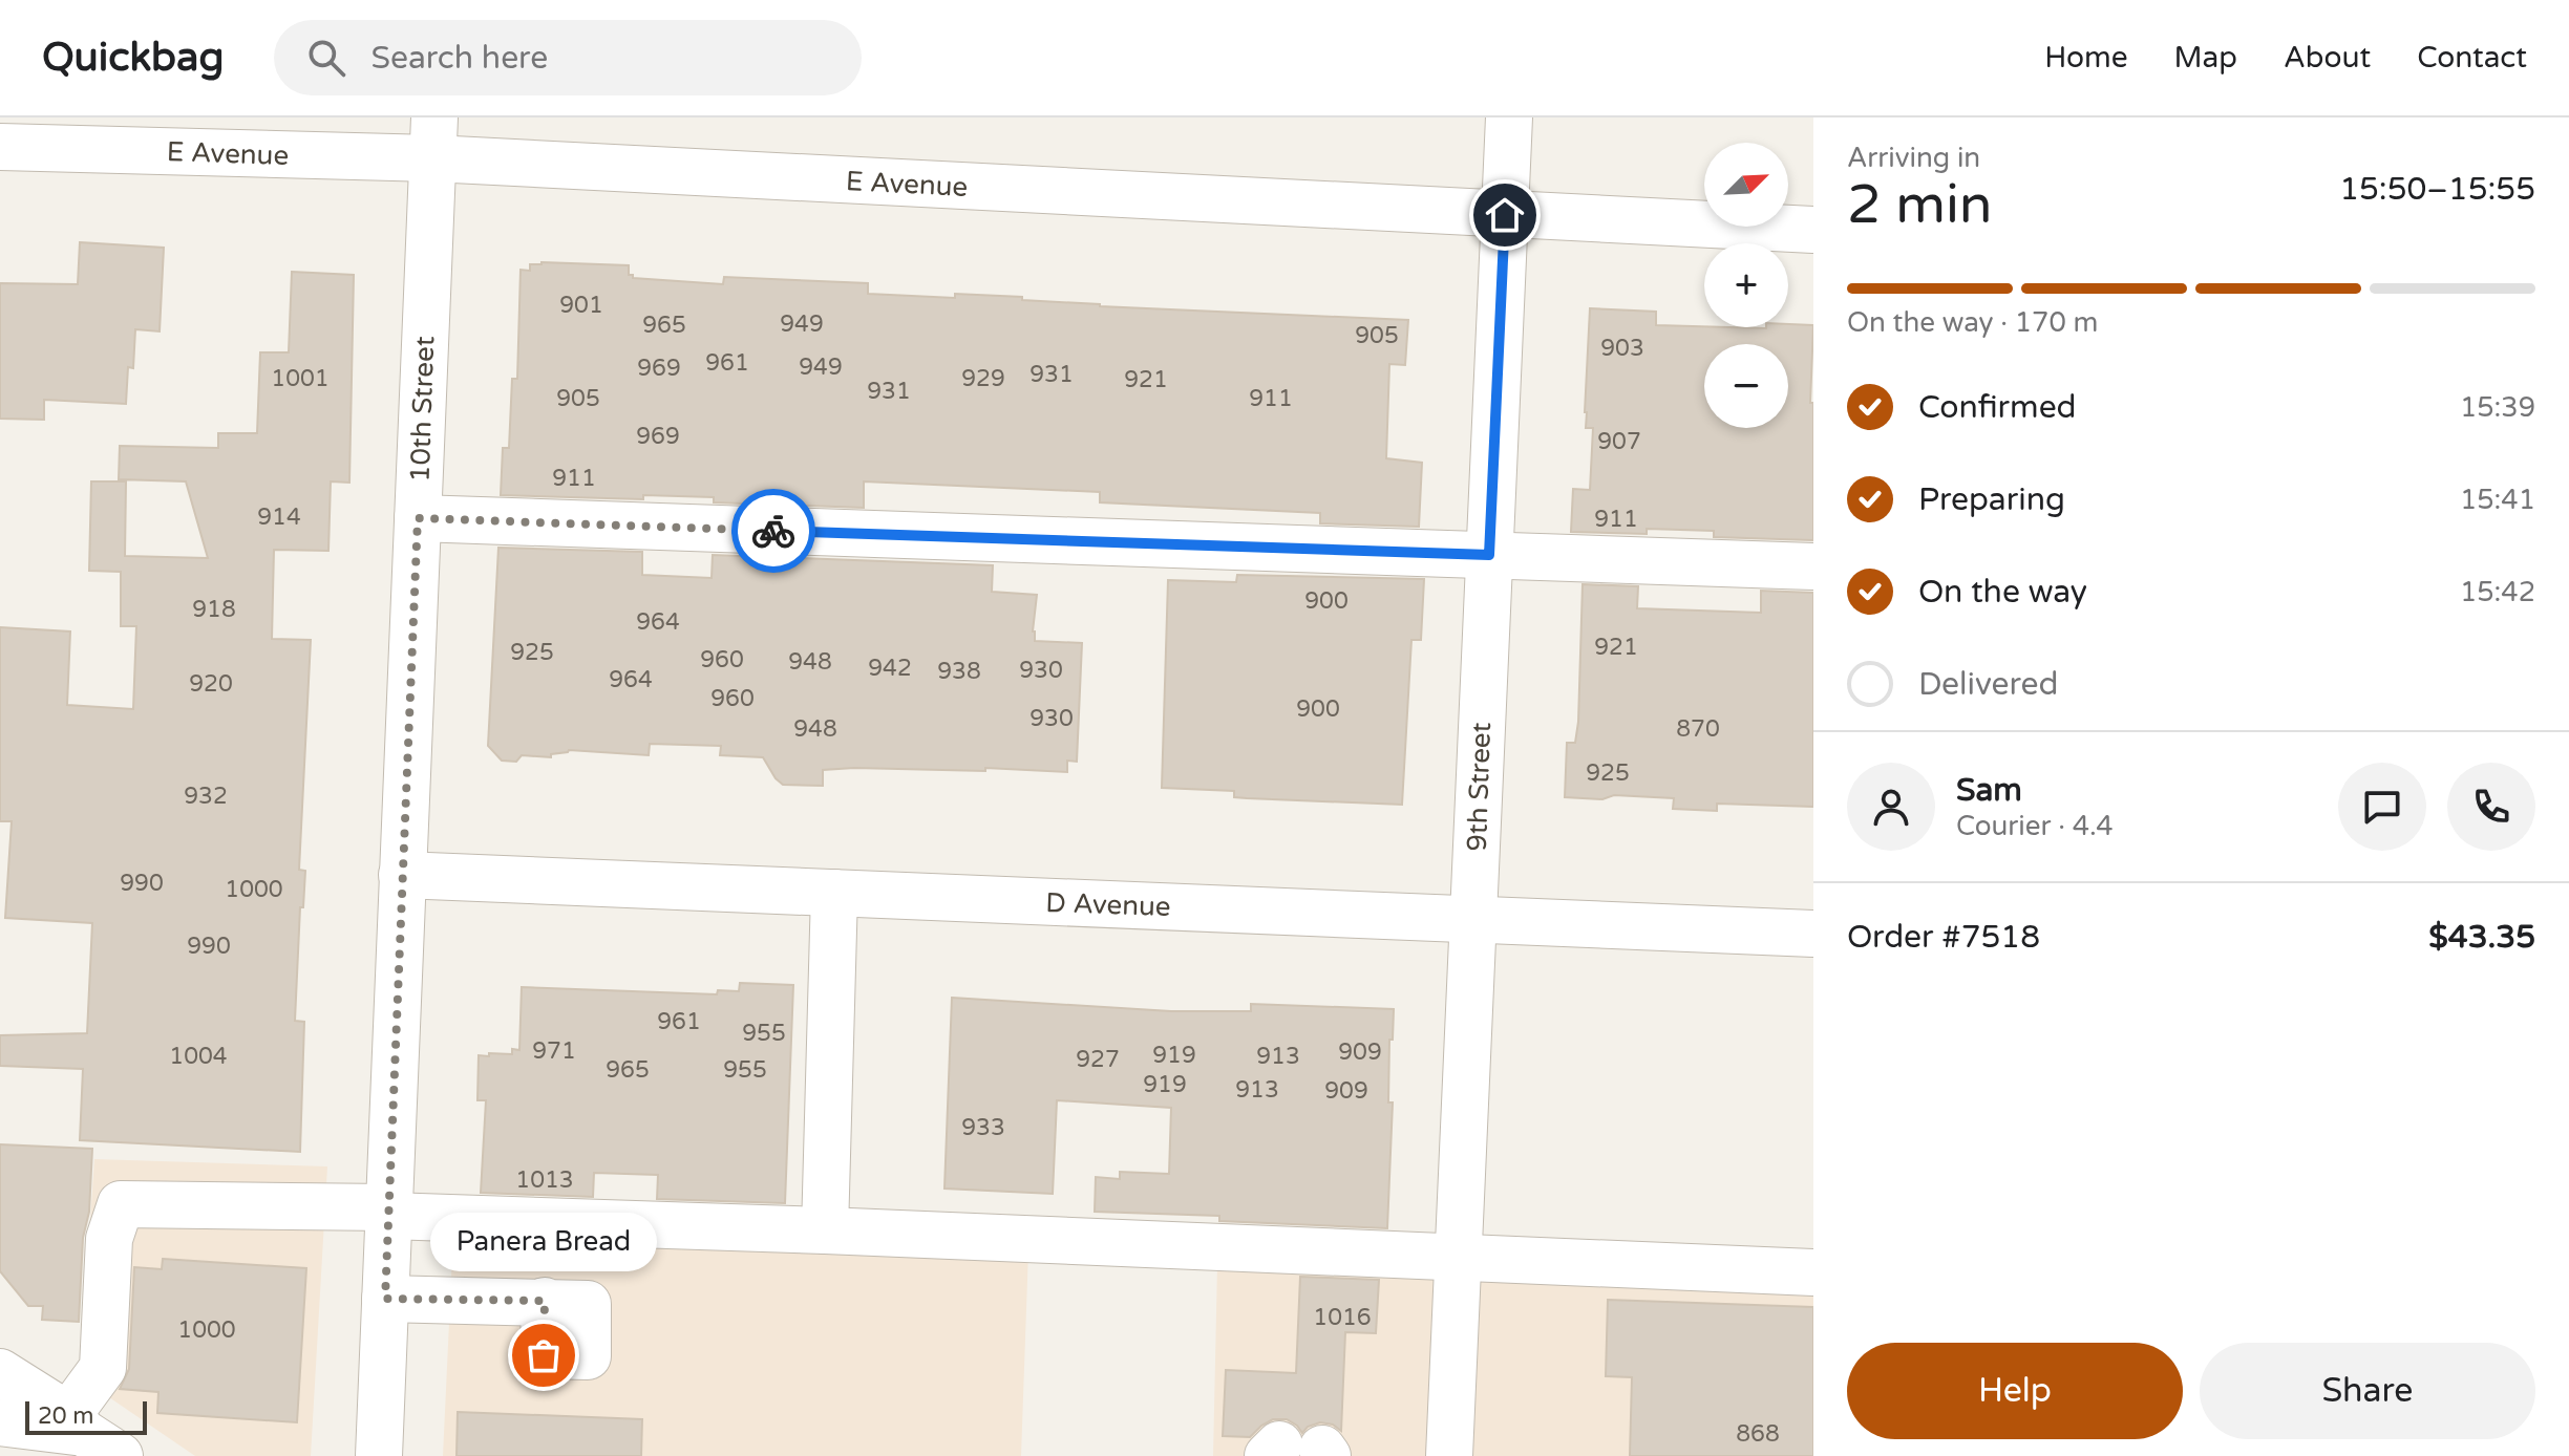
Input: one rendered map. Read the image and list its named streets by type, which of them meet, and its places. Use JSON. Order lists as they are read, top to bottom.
{
  "streets": {
    "street": [
      "E Avenue",
      "10th Street",
      "9th Street",
      "D Avenue"
    ]
  },
  "crossings": [
    ["E Avenue", "10th Street"],
    ["E Avenue", "9th Street"],
    ["10th Street", "D Avenue"],
    ["9th Street", "D Avenue"]
  ],
  "places": ["Panera Bread"],
  "house_numbers": [
    "901",
    "949",
    "965",
    "905",
    "903",
    "961",
    "949",
    "969",
    "931",
    "1001",
    "929",
    "921",
    "931",
    "905",
    "911",
    "969",
    "907",
    "911",
    "914",
    "911",
    "900",
    "918",
    "964",
    "921",
    "925",
    "960",
    "948",
    "942",
    "930",
    "938",
    "964",
    "920",
    "960",
    "900",
    "930",
    "948",
    "870",
    "925",
    "932",
    "990",
    "1000",
    "990",
    "961",
    "955",
    "971",
    "909",
    "919",
    "1004",
    "913",
    "927",
    "965",
    "955",
    "919",
    "913",
    "909",
    "933",
    "1013",
    "1016",
    "1000",
    "868"
  ],
  "scale_bar": "20 m",
  "north": "top right",
  "page": {
    "header": "Quickbag",
    "search": "Search here",
    "nav": [
      "Home",
      "Map",
      "About",
      "Contact"
    ],
    "heading": ["2 min", "Arriving in", "15:50–15:55"],
    "panel": [
      "Sam",
      "Courier · 4.4",
      "Order #7518",
      "$43.35"
    ],
    "map_buttons": ["+", "−"],
    "bar": "On the way · 170 m",
    "list": [
      ["Confirmed", "15:39"],
      ["Preparing", "15:41"],
      ["On the way", "15:42"],
      "Delivered"
    ],
    "bubble": "Panera Bread",
    "buttons": ["Help", "Share"],
    "scale": "20 m"
  }
}
